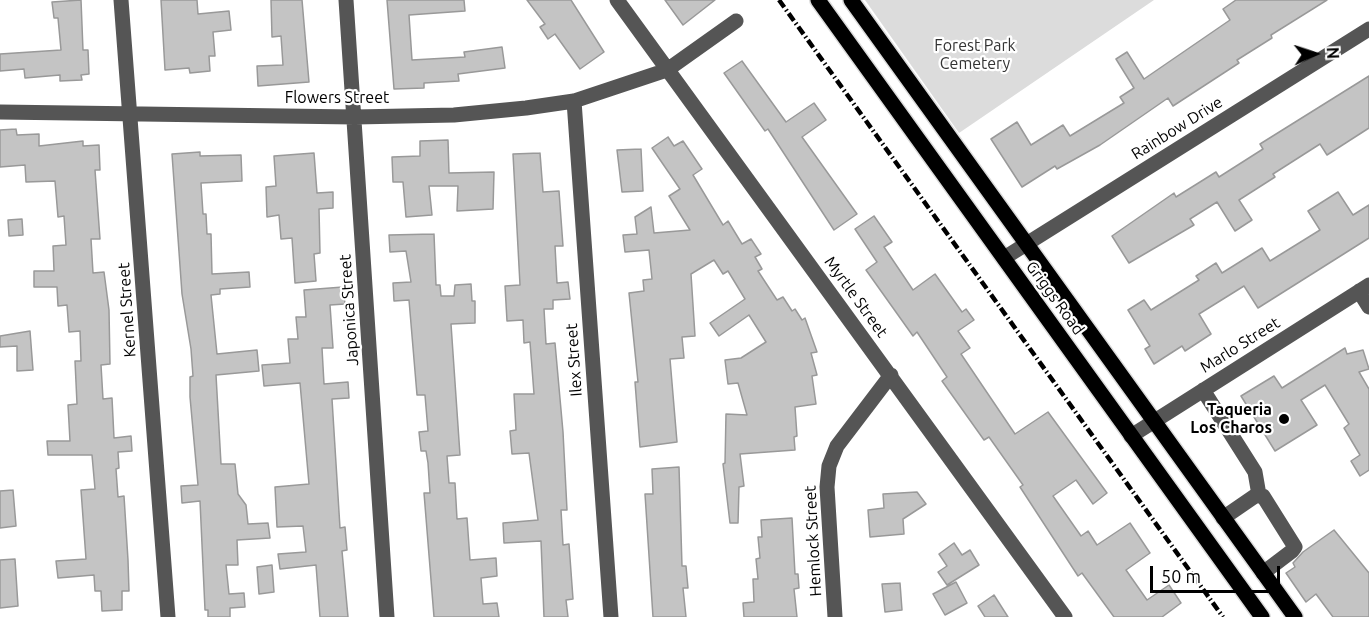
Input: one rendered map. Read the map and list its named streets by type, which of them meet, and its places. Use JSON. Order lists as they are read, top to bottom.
{
  "streets": {
    "main road": ["Griggs Road"],
    "street": [
      "Flowers Street",
      "Rainbow Drive",
      "Myrtle Street",
      "Kernel Street",
      "Japonica Street",
      "Marlo Street",
      "Ilex Street",
      "Hemlock Street"
    ]
  },
  "crossings": [
    ["Flowers Street", "Myrtle Street"],
    ["Flowers Street", "Kernel Street"],
    ["Flowers Street", "Japonica Street"],
    ["Flowers Street", "Ilex Street"],
    ["Rainbow Drive", "Griggs Road"],
    ["Myrtle Street", "Hemlock Street"],
    ["Griggs Road", "Marlo Street"]
  ],
  "parks": ["Forest Park Cemetery"],
  "places": ["Taqueria Los Charos"],
  "scale_bar": "50 m",
  "north": "right"
}
